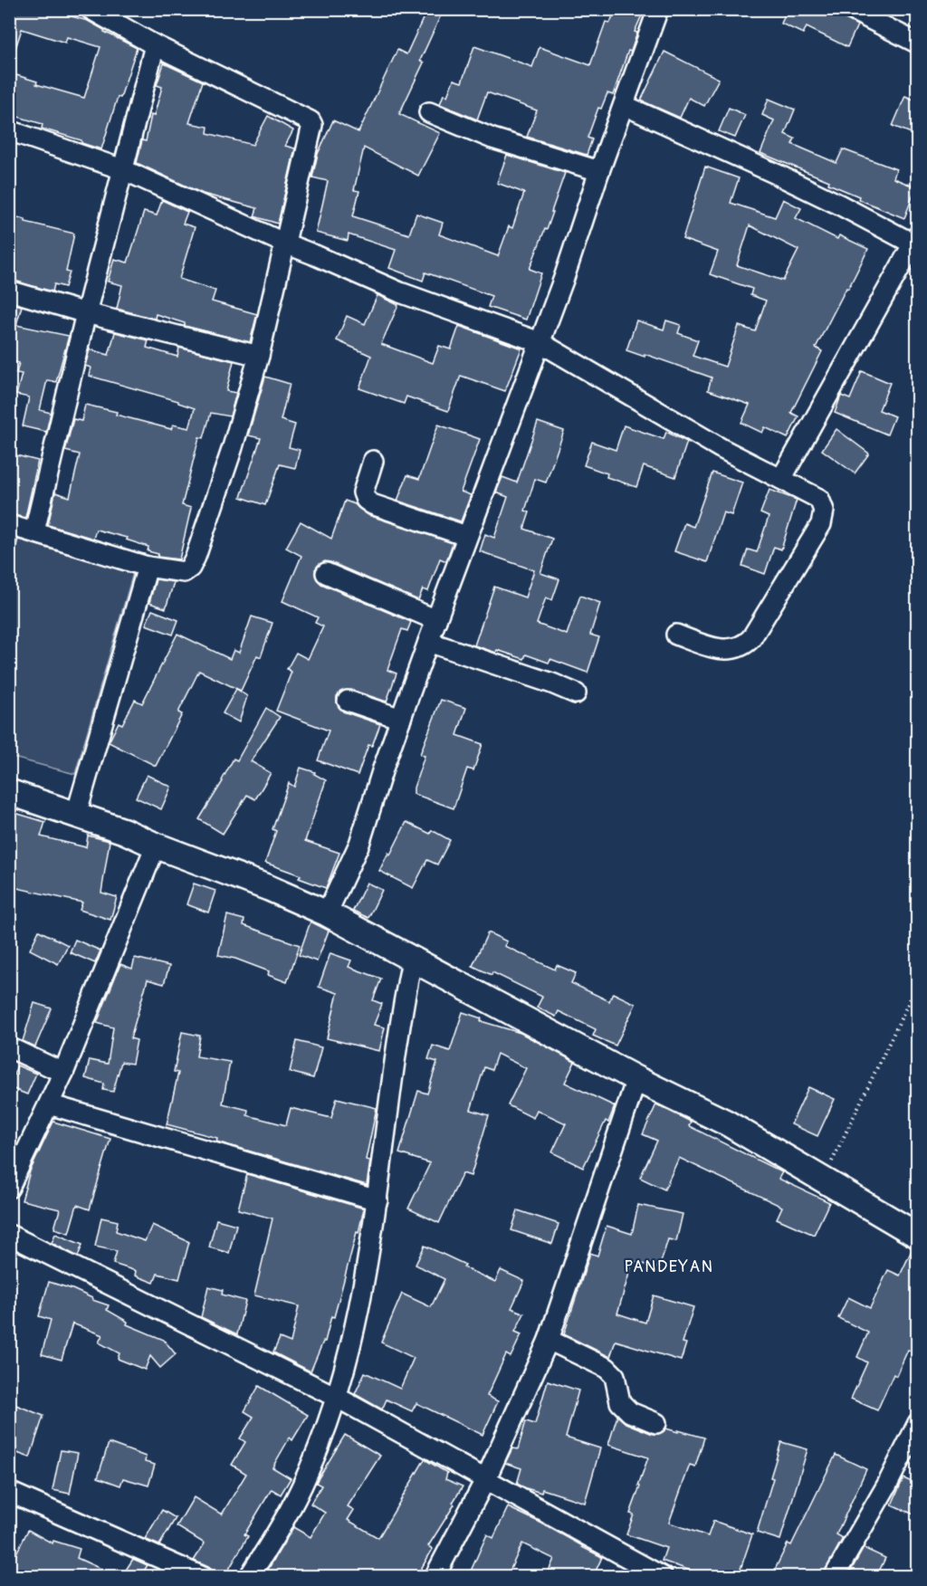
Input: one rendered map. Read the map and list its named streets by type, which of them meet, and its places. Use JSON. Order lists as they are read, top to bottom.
{
  "districts": ["PANDEYAN"]
}
